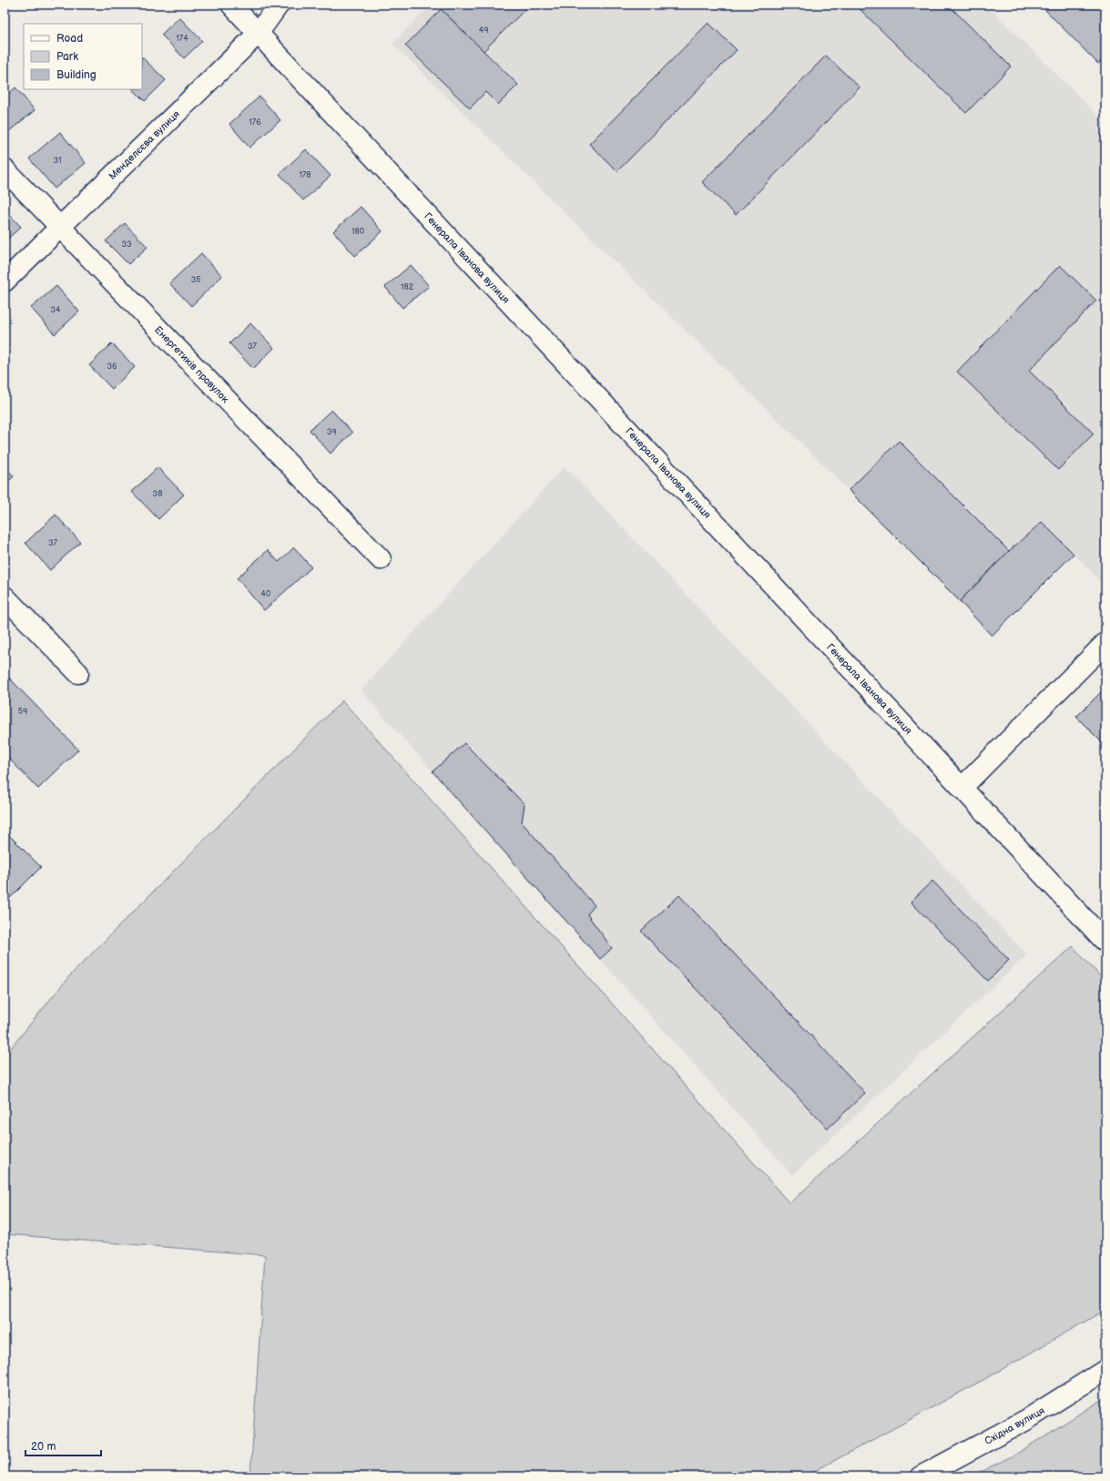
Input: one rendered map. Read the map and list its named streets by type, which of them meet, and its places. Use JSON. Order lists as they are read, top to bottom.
{
  "streets": {
    "street": [
      "Менделєєва вулиця",
      "Генерала Іванова вулиця",
      "Енергетиків провулок",
      "Східна вулиця"
    ]
  },
  "crossings": [
    ["Менделєєва вулиця", "Генерала Іванова вулиця"],
    ["Менделєєва вулиця", "Енергетиків провулок"]
  ],
  "house_numbers": [
    "49",
    "174",
    "176",
    "31",
    "178",
    "180",
    "33",
    "35",
    "182",
    "34",
    "37",
    "36",
    "39",
    "38",
    "37",
    "40",
    "59"
  ],
  "legend": ["Road", "Park", "Building"],
  "scale_bar": "20 m"
}
